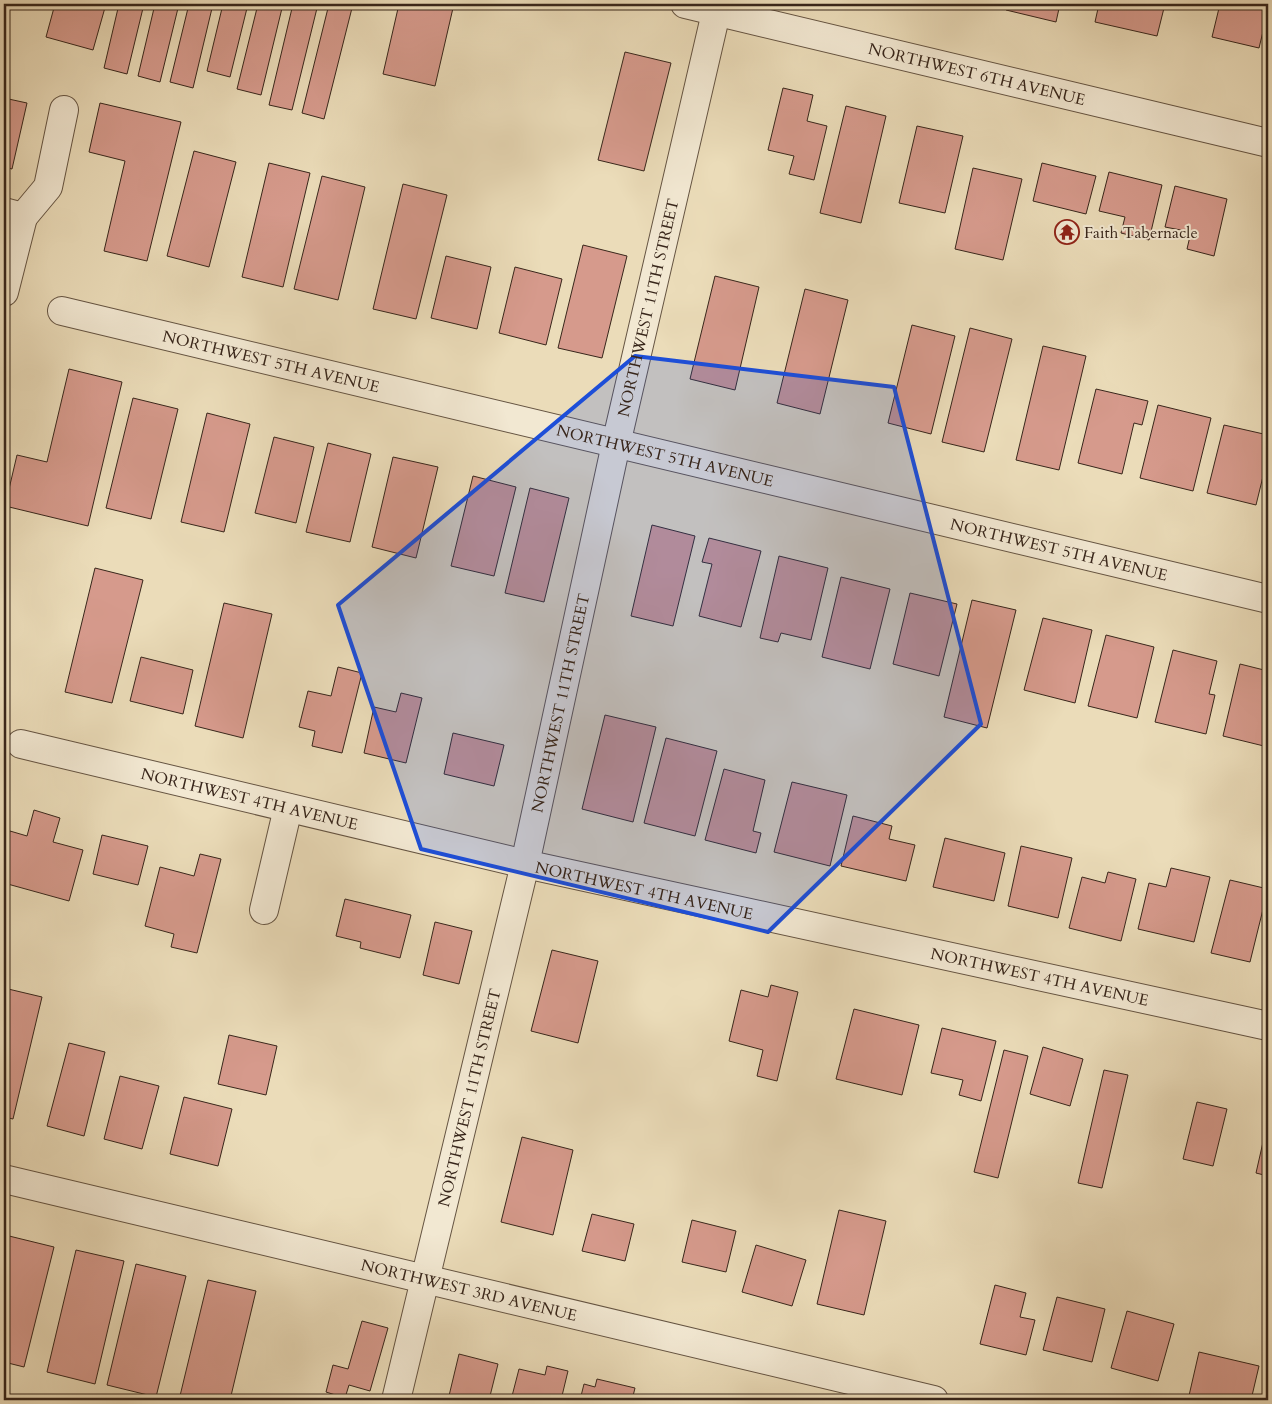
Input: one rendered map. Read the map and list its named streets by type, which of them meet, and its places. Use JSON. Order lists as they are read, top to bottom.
{
  "streets": {
    "street": [
      "NORTHWEST 6TH AVENUE",
      "NORTHWEST 11TH STREET",
      "NORTHWEST 5TH AVENUE",
      "NORTHWEST 4TH AVENUE",
      "NORTHWEST 3RD AVENUE"
    ]
  },
  "crossings": [
    ["NORTHWEST 6TH AVENUE", "NORTHWEST 11TH STREET"],
    ["NORTHWEST 11TH STREET", "NORTHWEST 5TH AVENUE"],
    ["NORTHWEST 11TH STREET", "NORTHWEST 4TH AVENUE"],
    ["NORTHWEST 11TH STREET", "NORTHWEST 3RD AVENUE"]
  ],
  "places": {
    "temple": ["Faith Tabernacle"]
  }
}
